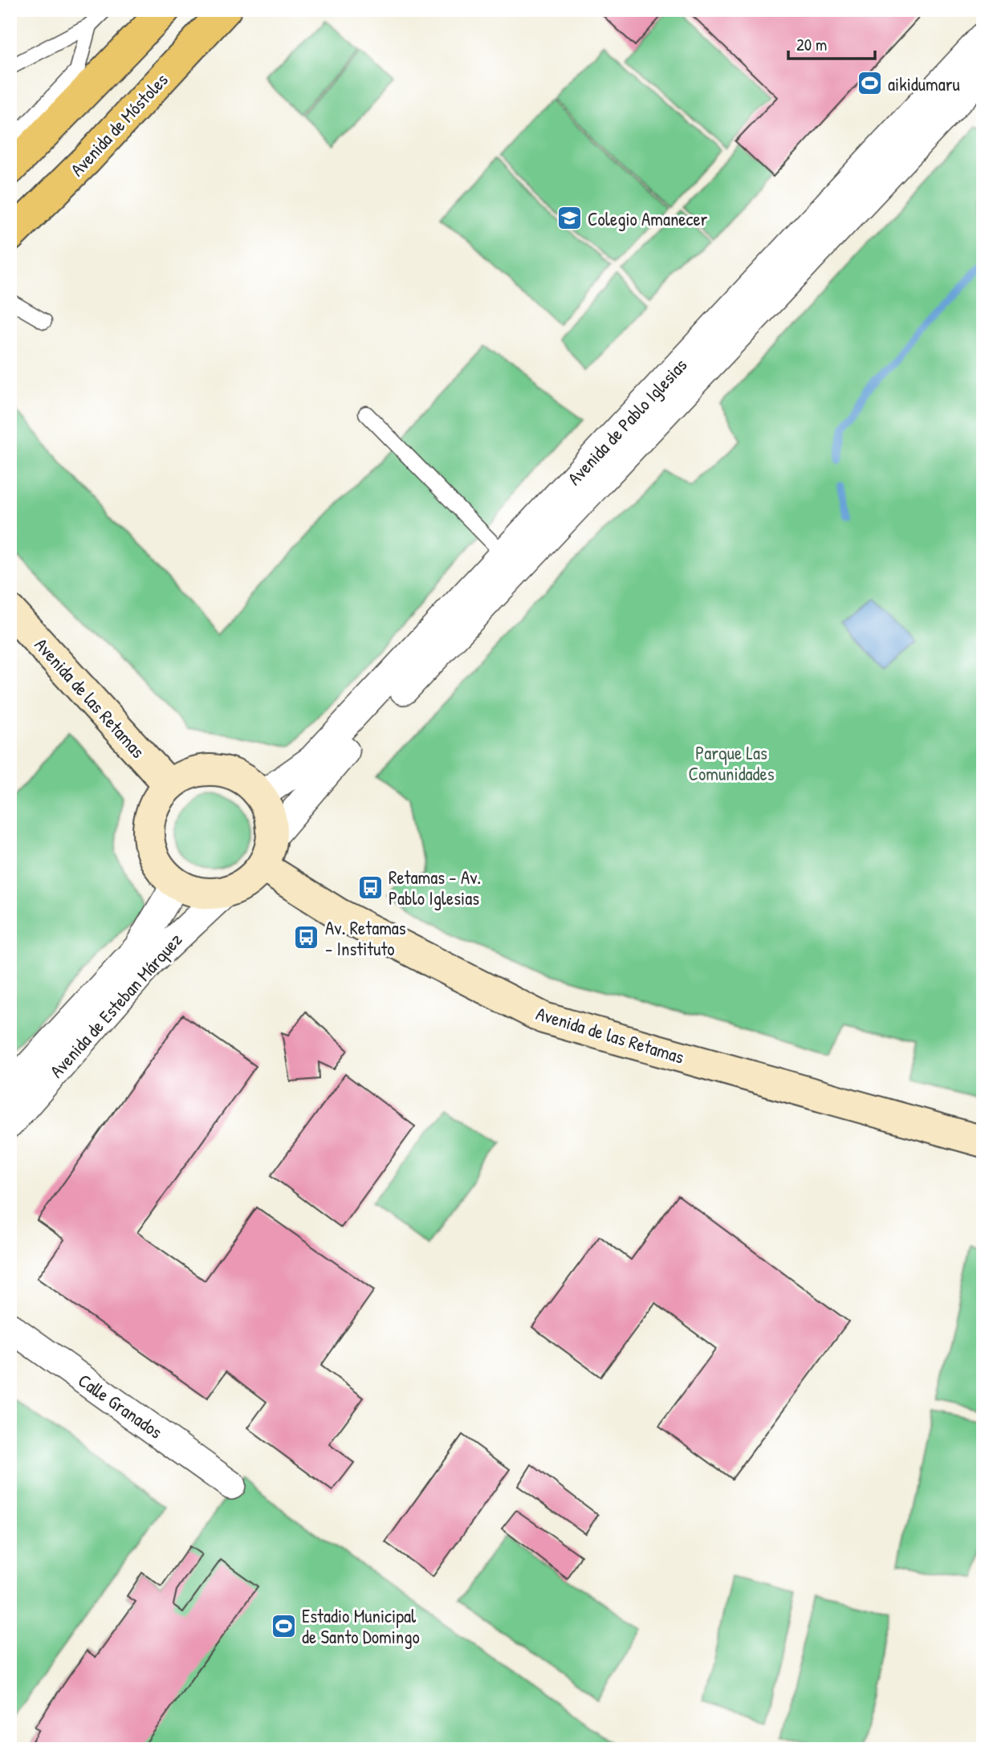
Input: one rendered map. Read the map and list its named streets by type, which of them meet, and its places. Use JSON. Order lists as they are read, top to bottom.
{
  "streets": {
    "main road": ["Avenida de Móstoles"],
    "street": [
      "Avenida de Pablo Iglesias",
      "Avenida de las Retamas",
      "Avenida de Esteban Márquez",
      "Calle Granados"
    ]
  },
  "crossings": [
    ["Avenida de Pablo Iglesias", "Avenida de las Retamas"],
    ["Avenida de Pablo Iglesias", "Avenida de Esteban Márquez"],
    ["Avenida de las Retamas", "Avenida de Esteban Márquez"]
  ],
  "parks": ["Parque Las Comunidades"],
  "places": {
    "sports": ["aikidumaru", "Estadio Municipal de Santo Domingo"],
    "school or university": ["Colegio Amanecer"],
    "bus stop": ["Retamas - Av. Pablo Iglesias", "Av. Retamas - Instituto"]
  },
  "scale_bar": "20 m"
}
